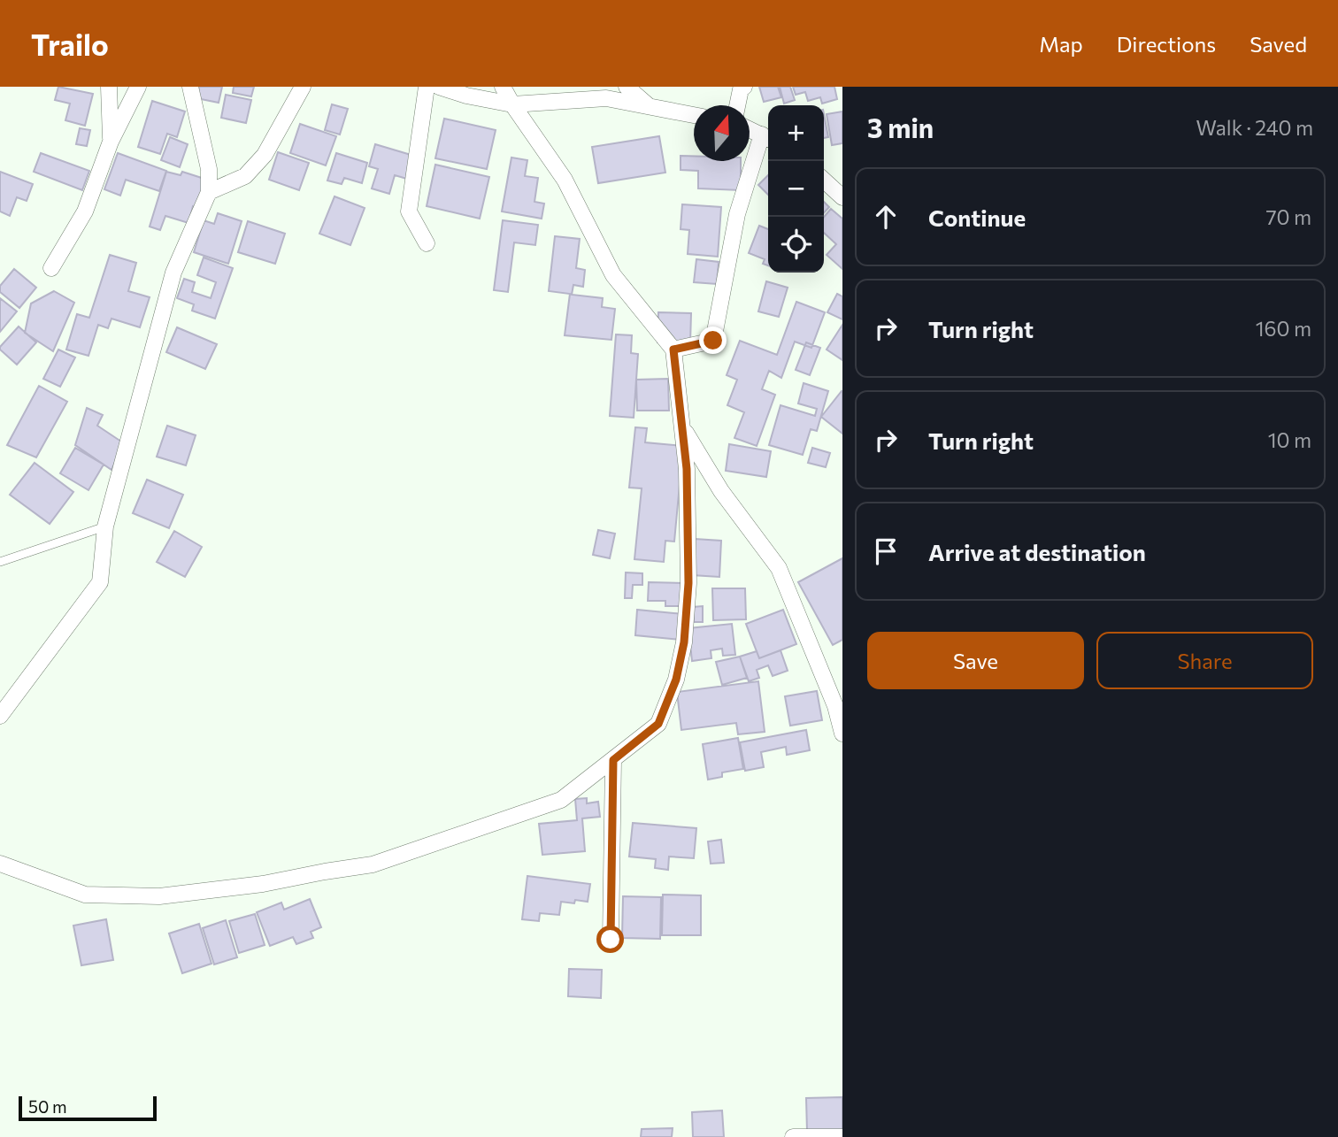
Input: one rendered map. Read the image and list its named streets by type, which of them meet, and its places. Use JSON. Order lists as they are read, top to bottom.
{
  "scale_bar": "50 m",
  "north": "top",
  "page": {
    "header": "Trailo",
    "nav": ["Map", "Directions", "Saved"],
    "heading": ["3 min", "Walk · 240 m"],
    "map_buttons": ["+", "−"],
    "list": [
      ["Continue", "70 m"],
      ["Turn right", "160 m"],
      ["Turn right", "10 m"],
      "Arrive at destination"
    ],
    "buttons": ["Save", "Share"],
    "scale": "50 m"
  }
}
